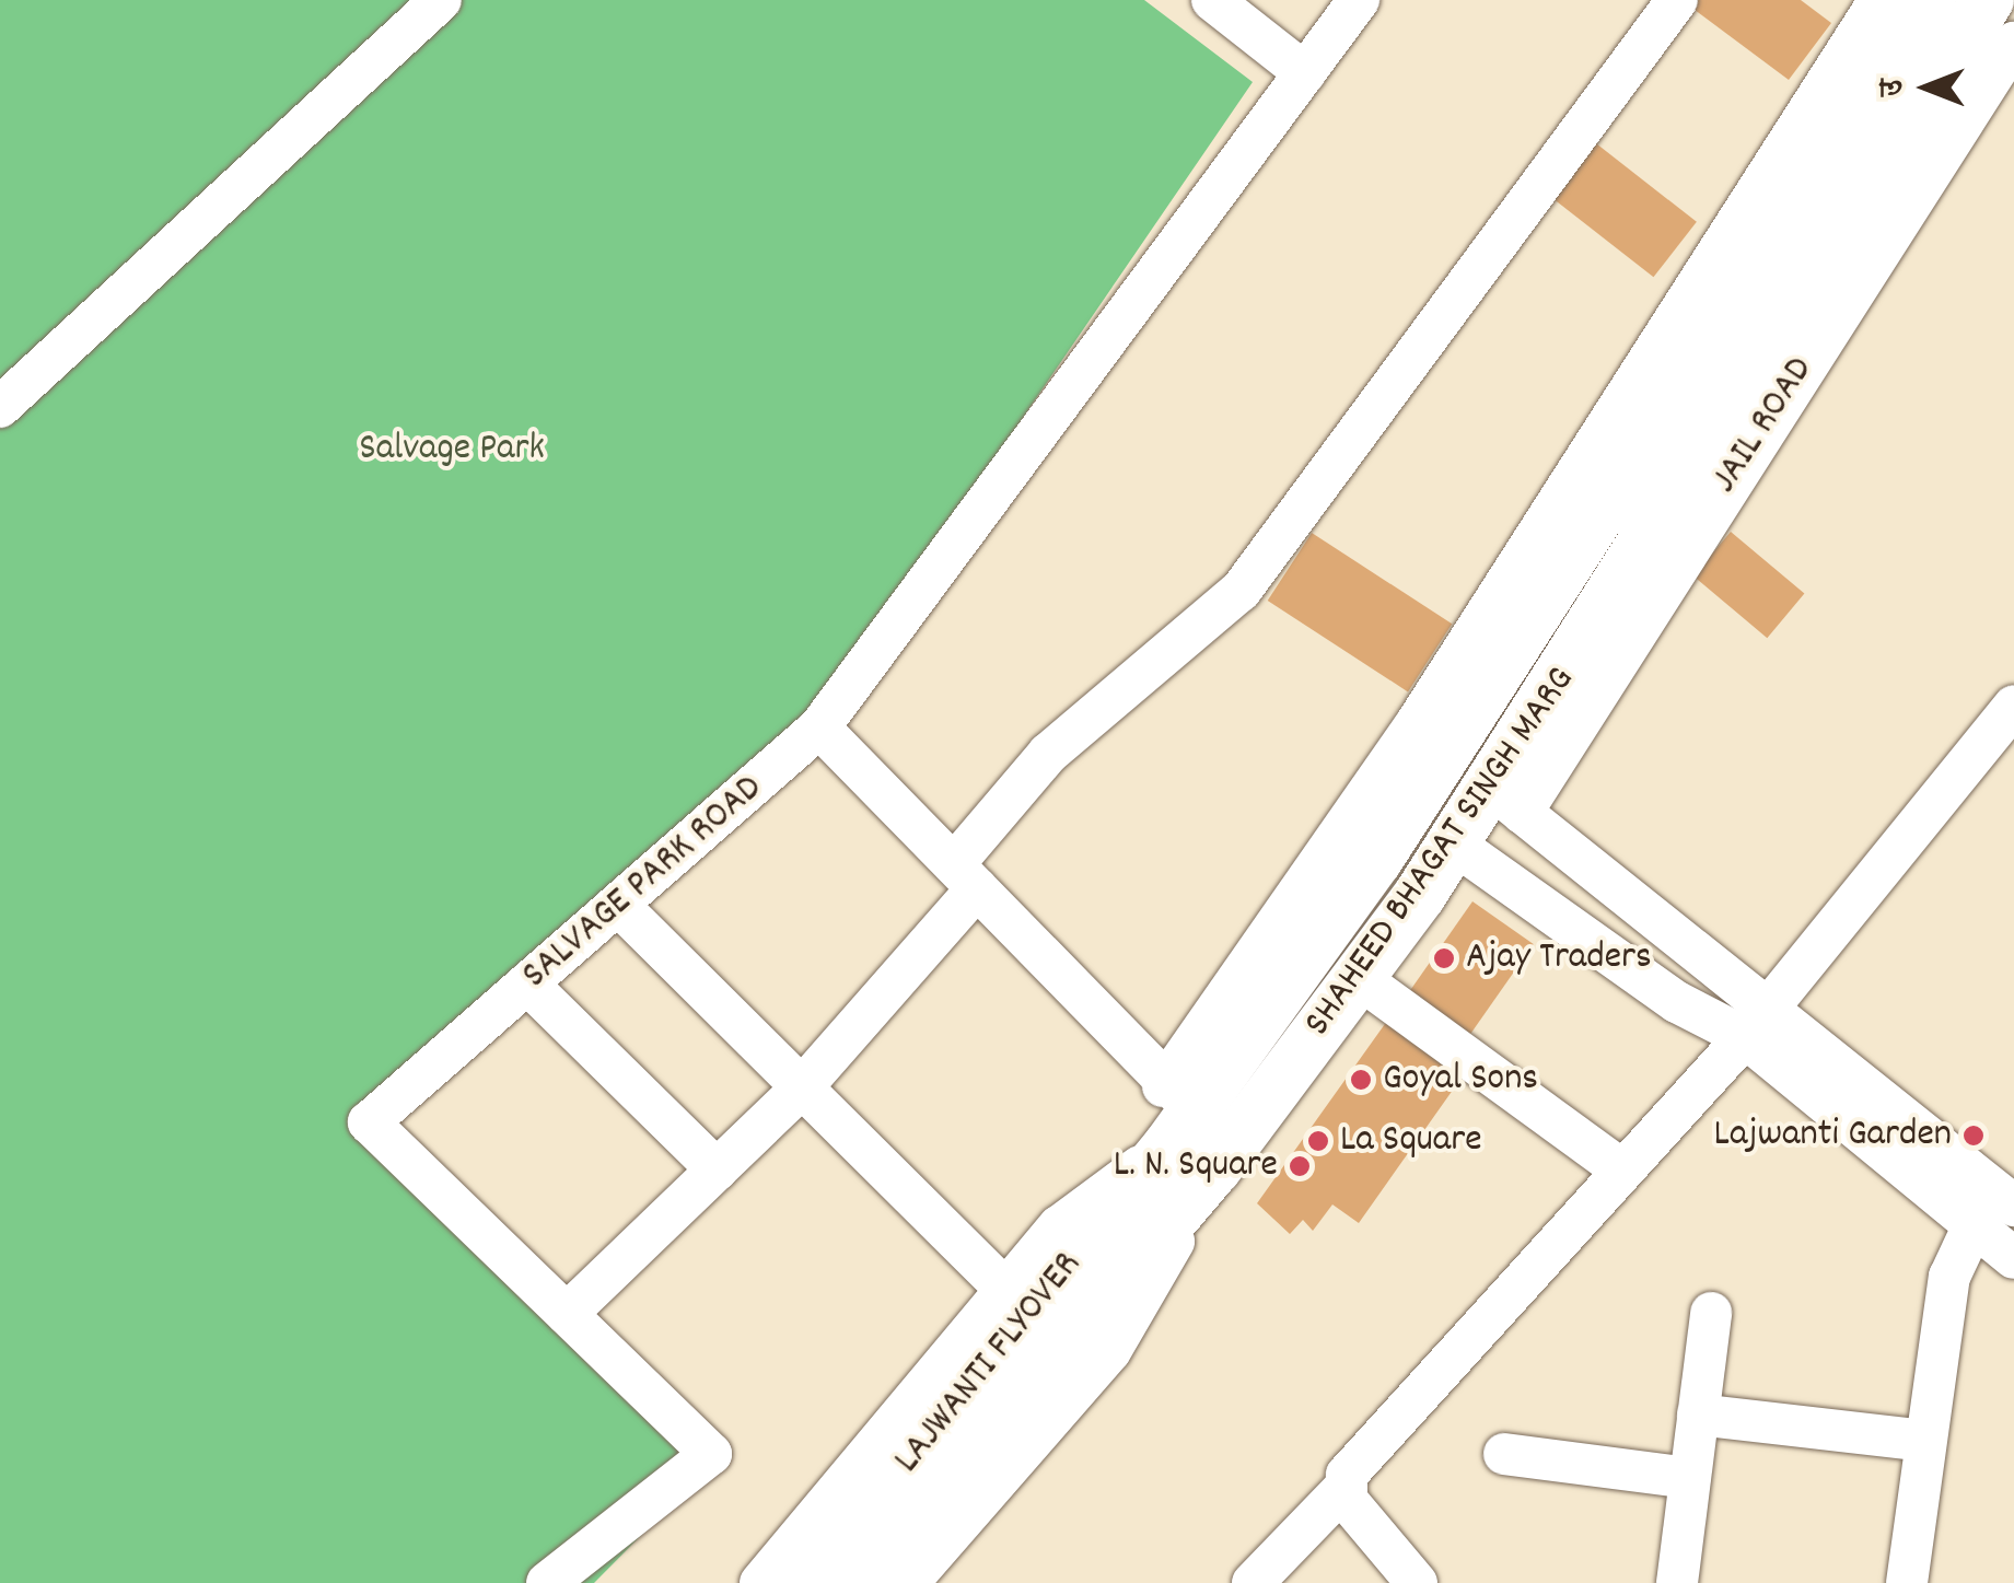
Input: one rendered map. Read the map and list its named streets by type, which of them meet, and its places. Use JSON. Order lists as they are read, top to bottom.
{
  "streets": {
    "main road": ["SHAHEED BHAGAT SINGH MARG", "LAJWANTI FLYOVER"],
    "street": ["JAIL ROAD", "SALVAGE PARK ROAD"]
  },
  "crossings": [
    ["JAIL ROAD", "SHAHEED BHAGAT SINGH MARG"],
    ["SHAHEED BHAGAT SINGH MARG", "LAJWANTI FLYOVER"]
  ],
  "parks": ["Salvage Park"],
  "places": [
    "Ajay Traders",
    "Goyal Sons",
    "Lajwanti Garden",
    "La Square",
    "L. N. Square"
  ],
  "north": "left"
}
